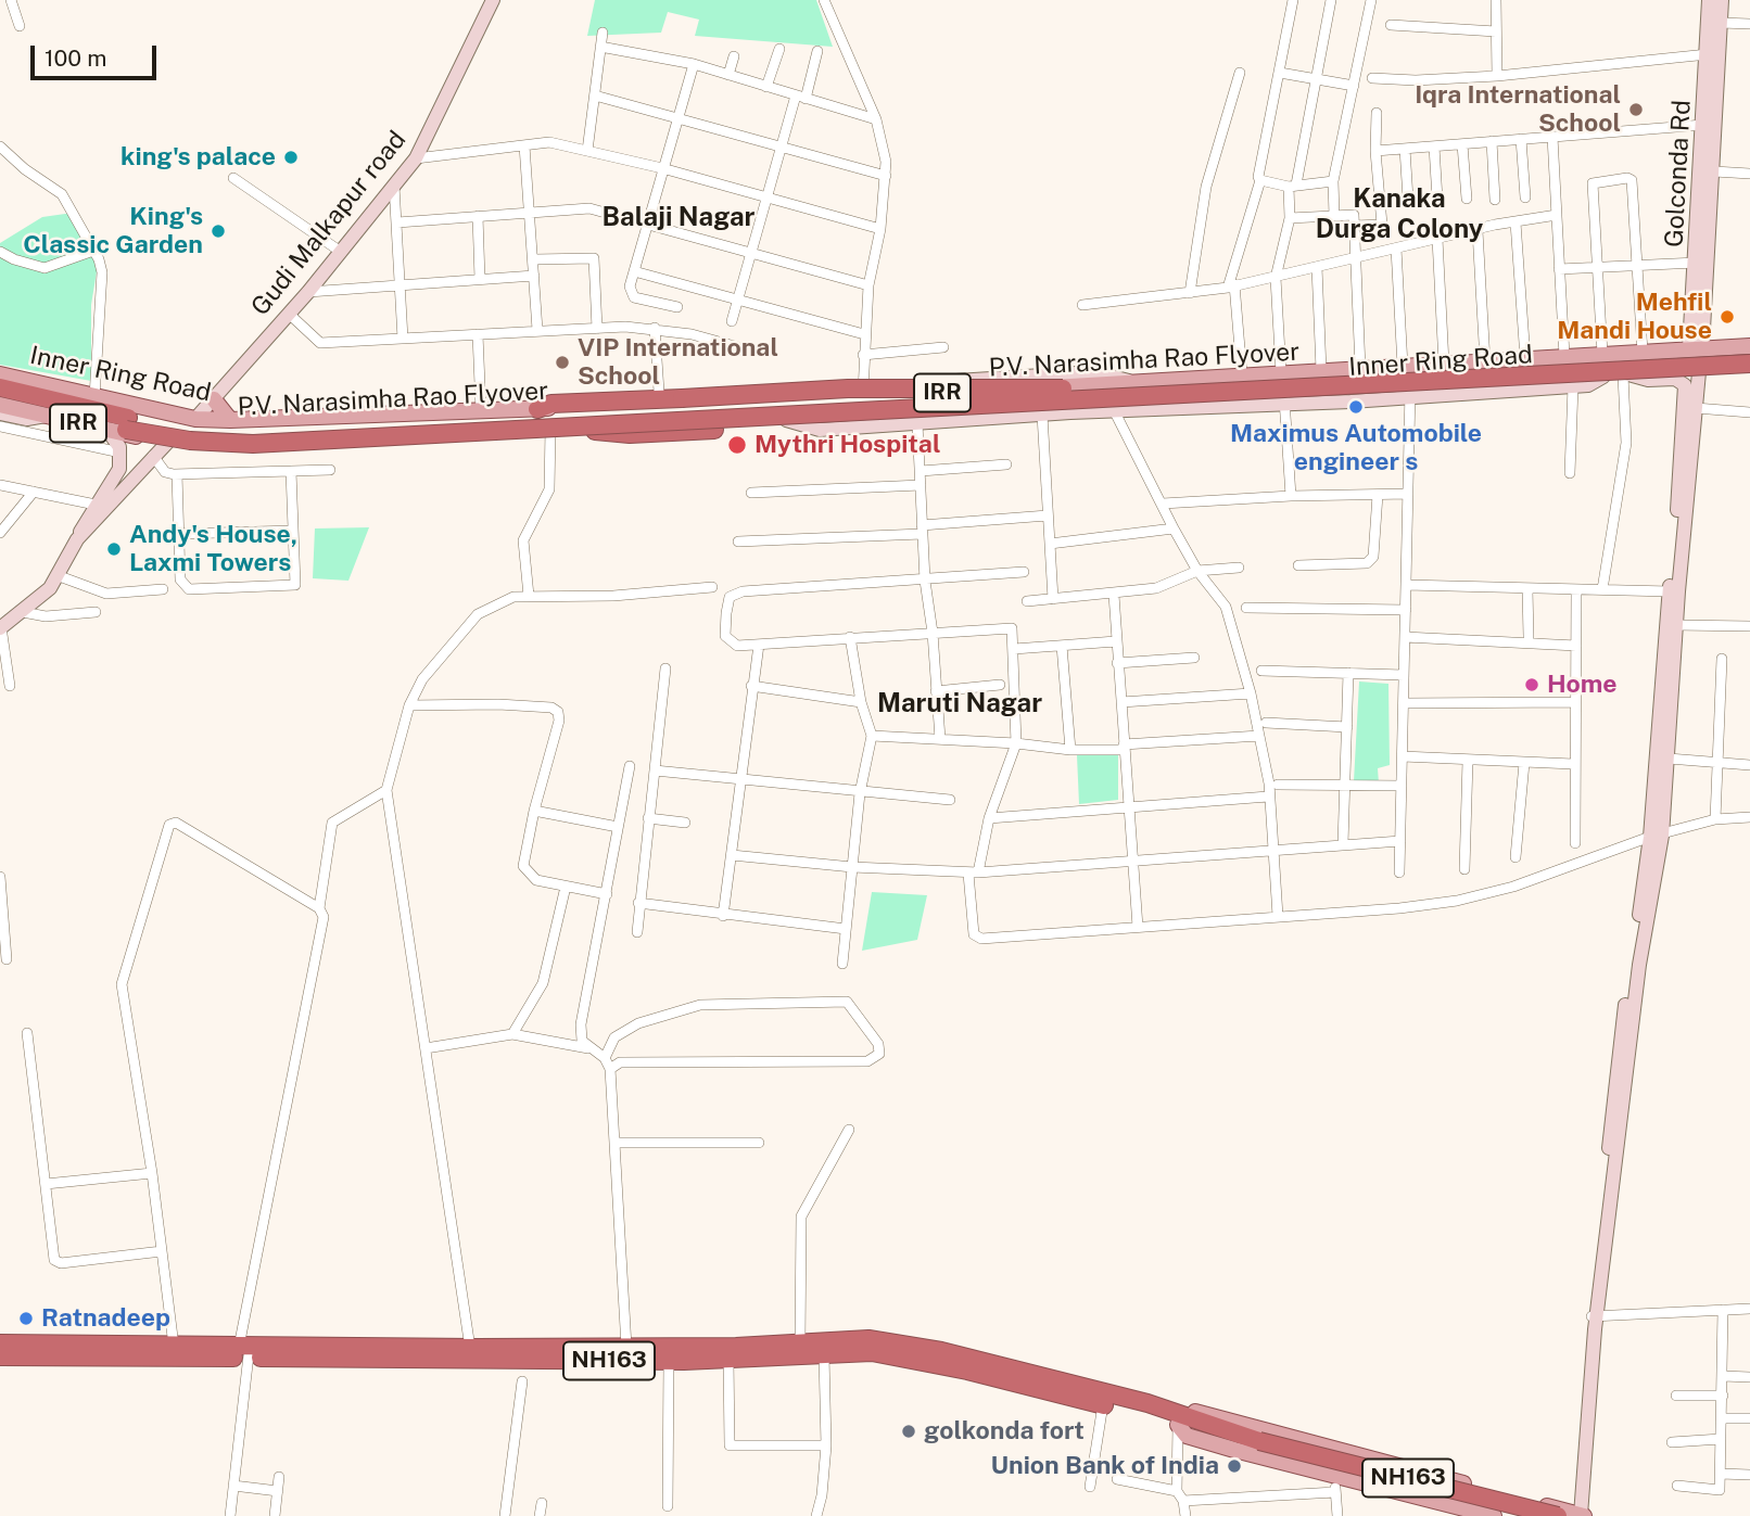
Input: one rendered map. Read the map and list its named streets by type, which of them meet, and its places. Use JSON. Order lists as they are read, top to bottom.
{
  "streets": {
    "highway": ["P.V. Narasimha Rao Flyover", "NH163"],
    "main road": ["Inner Ring Road", "IRR"],
    "street": ["Golconda Rd", "Gudi Malkapur road"]
  },
  "crossings": [
    ["Golconda Rd", "Inner Ring Road"],
    ["Gudi Malkapur road", "Inner Ring Road"],
    ["P.V. Narasimha Rao Flyover", "Inner Ring Road"]
  ],
  "districts": ["Kanaka Durga Colony", "Balaji Nagar", "Maruti Nagar"],
  "places": [
    "Iqra International School",
    "king's palace",
    "King's Classic Garden",
    "Mehfil Mandi House",
    "VIP International School",
    "Maximus Automobile engineer s",
    "Mythri Hospital",
    "Andy's House, Laxmi Towers",
    "Home",
    "Ratnadeep",
    "golkonda fort",
    "Union Bank of India"
  ],
  "scale_bar": "100 m"
}
